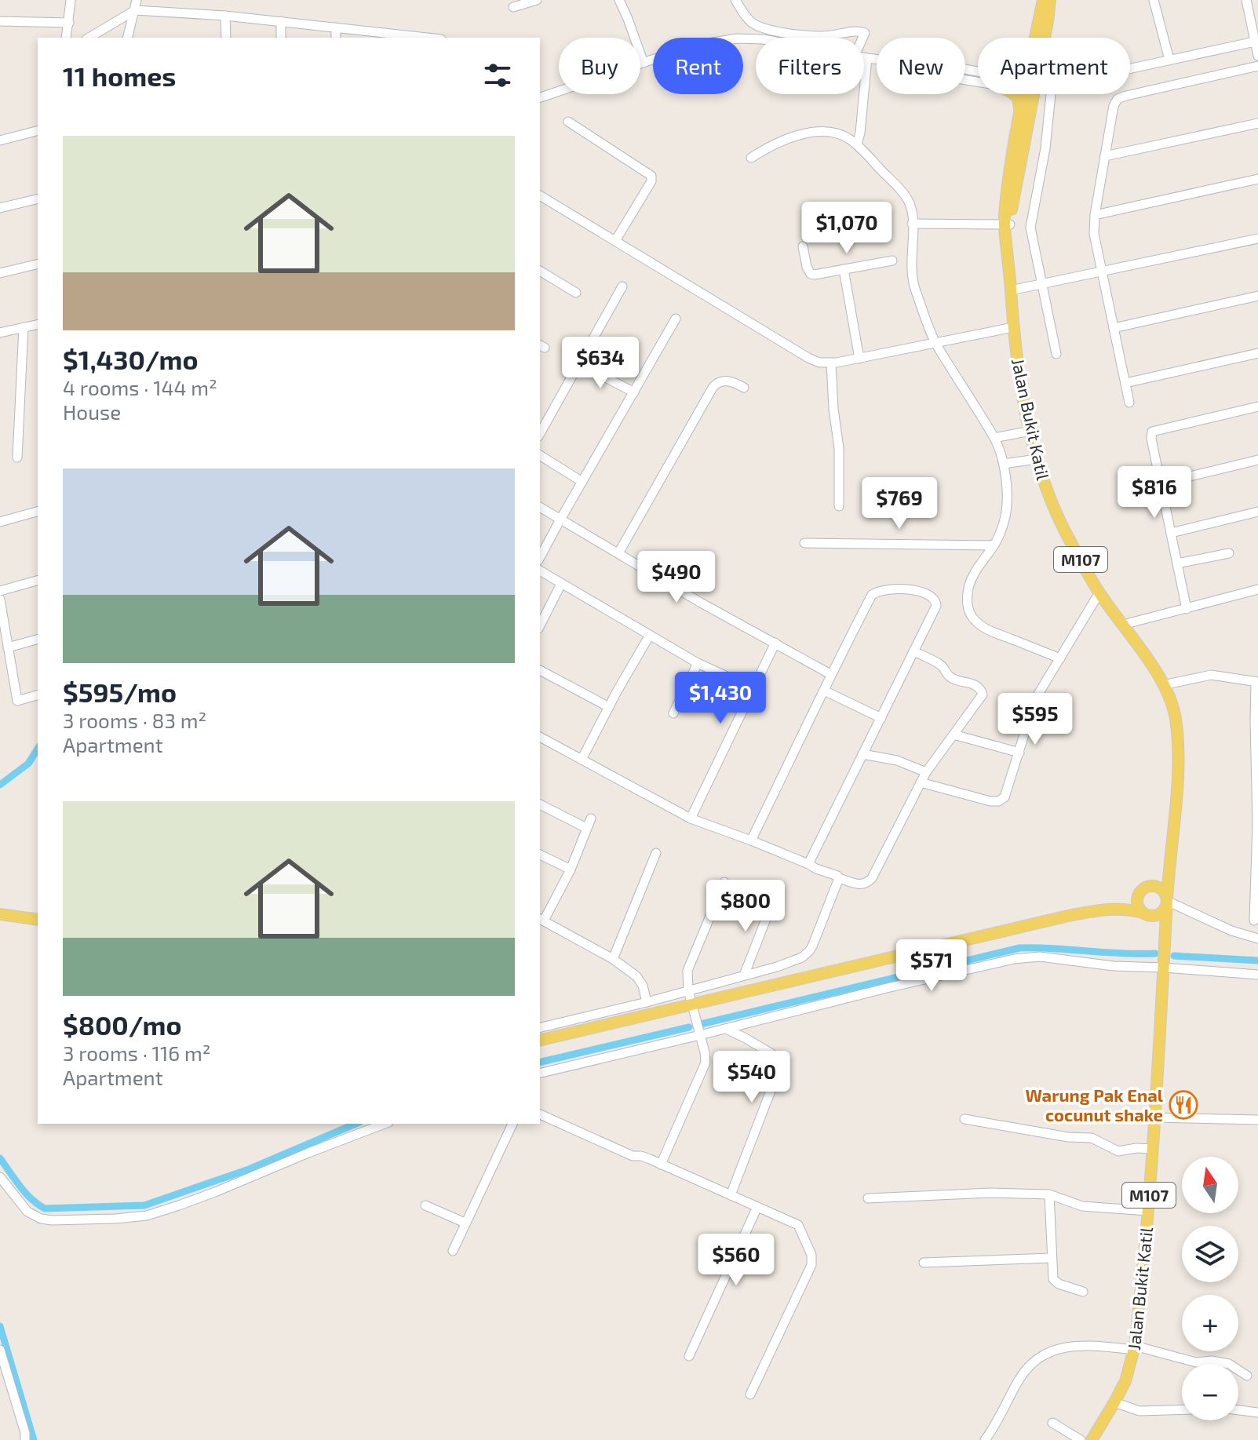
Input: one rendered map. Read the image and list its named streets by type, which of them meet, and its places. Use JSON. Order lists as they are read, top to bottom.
{
  "streets": {
    "main road": ["Jalan Bukit Katil", "M107"]
  },
  "crossings": [
    ["Jalan Bukit Katil", "M107"]
  ],
  "places": {
    "restaurant": ["Warung Pak Enal cocunut shake"]
  },
  "north": "top",
  "page": {
    "chip": [
      "Buy",
      "Rent",
      "Filters",
      "New",
      "Apartment"
    ],
    "heading": "11 homes",
    "list": [
      {
        "name": "$1,430/mo",
        "note": "4 rooms · 144 m² · House"
      },
      {
        "name": "$595/mo",
        "note": "3 rooms · 83 m² · Apartment"
      },
      {
        "name": "$800/mo",
        "note": "3 rooms · 116 m² · Apartment"
      }
    ],
    "price": [
      "$1,070",
      "$634",
      "$816",
      "$769",
      "$490",
      "$1,430",
      "$595",
      "$800",
      "$571",
      "$540",
      "$560"
    ],
    "map_buttons": ["+", "−"]
  }
}
